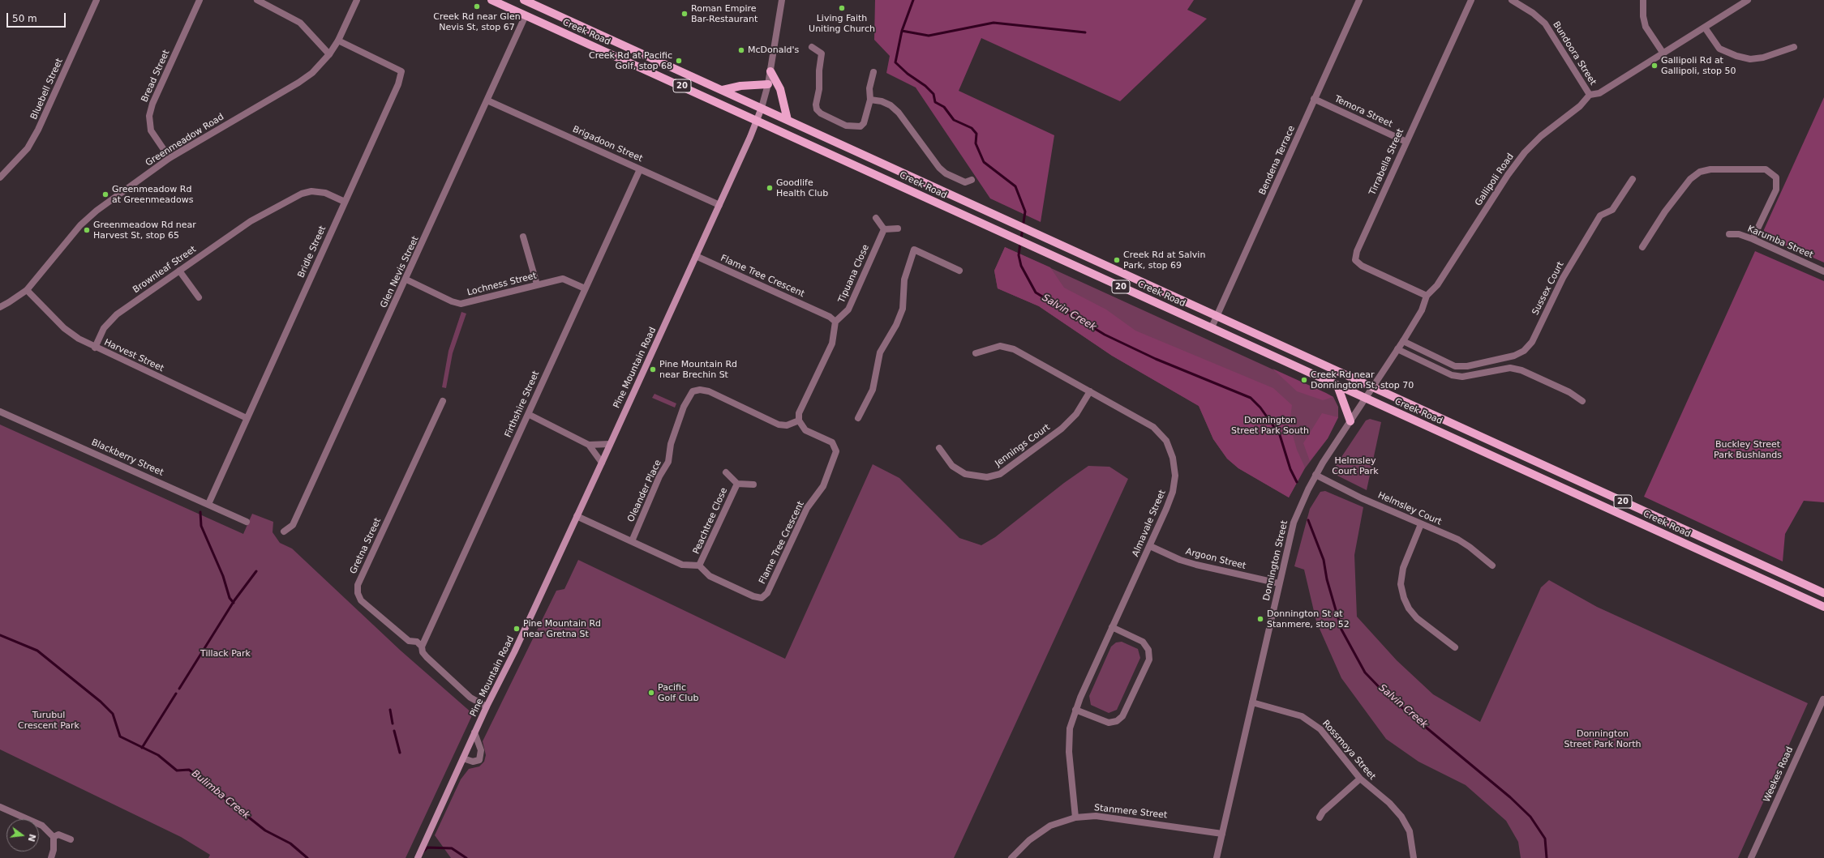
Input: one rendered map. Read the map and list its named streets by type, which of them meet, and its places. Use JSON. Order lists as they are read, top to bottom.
{
  "streets": {
    "main road": ["Creek Road", "20", "Pine Mountain Road"],
    "street": [
      "Bundoora Street",
      "Bread Street",
      "Bluebell Street",
      "Temora Street",
      "Greenmeadow Road",
      "Brigadoon Street",
      "Bendena Terrace",
      "Tirrabella Street",
      "Gallipoli Road",
      "Karumba Street",
      "Bridle Street",
      "Brownleaf Street",
      "Glen Nevis Street",
      "Tipuana Close",
      "Flame Tree Crescent",
      "Lochness Street",
      "Sussex Court",
      "Harvest Street",
      "Firthshire Street",
      "Jennings Court",
      "Blackberry Street",
      "Oleander Place",
      "Helmsley Court",
      "Peachtree Close",
      "Almavale Street",
      "Gretna Street",
      "Argoon Street",
      "Donnington Street",
      "Rossmoya Street",
      "Weekes Road",
      "Stanmere Street"
    ]
  },
  "crossings": [
    ["Creek Road", "Bendena Terrace"],
    ["Creek Road", "Gallipoli Road"],
    ["Creek Road", "Glen Nevis Street"],
    ["Creek Road", "Pine Mountain Road"],
    ["Creek Road", "Donnington Street"],
    ["Bundoora Street", "Gallipoli Road"],
    ["Bread Street", "Greenmeadow Road"],
    ["Temora Street", "Bendena Terrace"],
    ["Temora Street", "Tirrabella Street"],
    ["Greenmeadow Road", "Bridle Street"],
    ["Greenmeadow Road", "Harvest Street"],
    ["Brigadoon Street", "Glen Nevis Street"],
    ["Brigadoon Street", "Pine Mountain Road"],
    ["Brigadoon Street", "Firthshire Street"],
    ["Tirrabella Street", "Gallipoli Road"],
    ["Gallipoli Road", "Sussex Court"],
    ["Gallipoli Road", "Donnington Street"],
    ["Bridle Street", "Brownleaf Street"],
    ["Bridle Street", "Harvest Street"],
    ["Bridle Street", "Blackberry Street"],
    ["Brownleaf Street", "Harvest Street"],
    ["Glen Nevis Street", "Lochness Street"],
    ["Tipuana Close", "Flame Tree Crescent"],
    ["Flame Tree Crescent", "Pine Mountain Road"],
    ["Flame Tree Crescent", "Oleander Place"],
    ["Flame Tree Crescent", "Peachtree Close"],
    ["Lochness Street", "Firthshire Street"],
    ["Firthshire Street", "Gretna Street"],
    ["Jennings Court", "Almavale Street"],
    ["Helmsley Court", "Donnington Street"],
    ["Almavale Street", "Argoon Street"],
    ["Almavale Street", "Stanmere Street"],
    ["Argoon Street", "Donnington Street"],
    ["Donnington Street", "Rossmoya Street"],
    ["Donnington Street", "Stanmere Street"]
  ],
  "water": ["Salvin Creek", "Bulimba Creek"],
  "parks": [
    "Donnington Street Park South",
    "Buckley Street Park Bushlands",
    "Helmsley Court Park",
    "Tillack Park",
    "Turubul Crescent Park",
    "Donnington Street Park North"
  ],
  "places": [
    "Creek Rd near Glen Nevis St, stop 67",
    "Living Faith Uniting Church",
    "Roman Empire Bar-Restaurant",
    "McDonald's",
    "Creek Rd at Pacific Golf, stop 68",
    "Gallipoli Rd at Gallipoli, stop 50",
    "Goodlife Health Club",
    "Greenmeadow Rd at Greenmeadows",
    "Greenmeadow Rd near Harvest St, stop 65",
    "Creek Rd at Salvin Park, stop 69",
    "Pine Mountain Rd near Brechin St",
    "Creek Rd near Donnington St, stop 70",
    "Donnington St at Stanmere, stop 52",
    "Pine Mountain Rd near Gretna St",
    "Pacific Golf Club"
  ],
  "scale_bar": "50 m",
  "north": "right"
}
